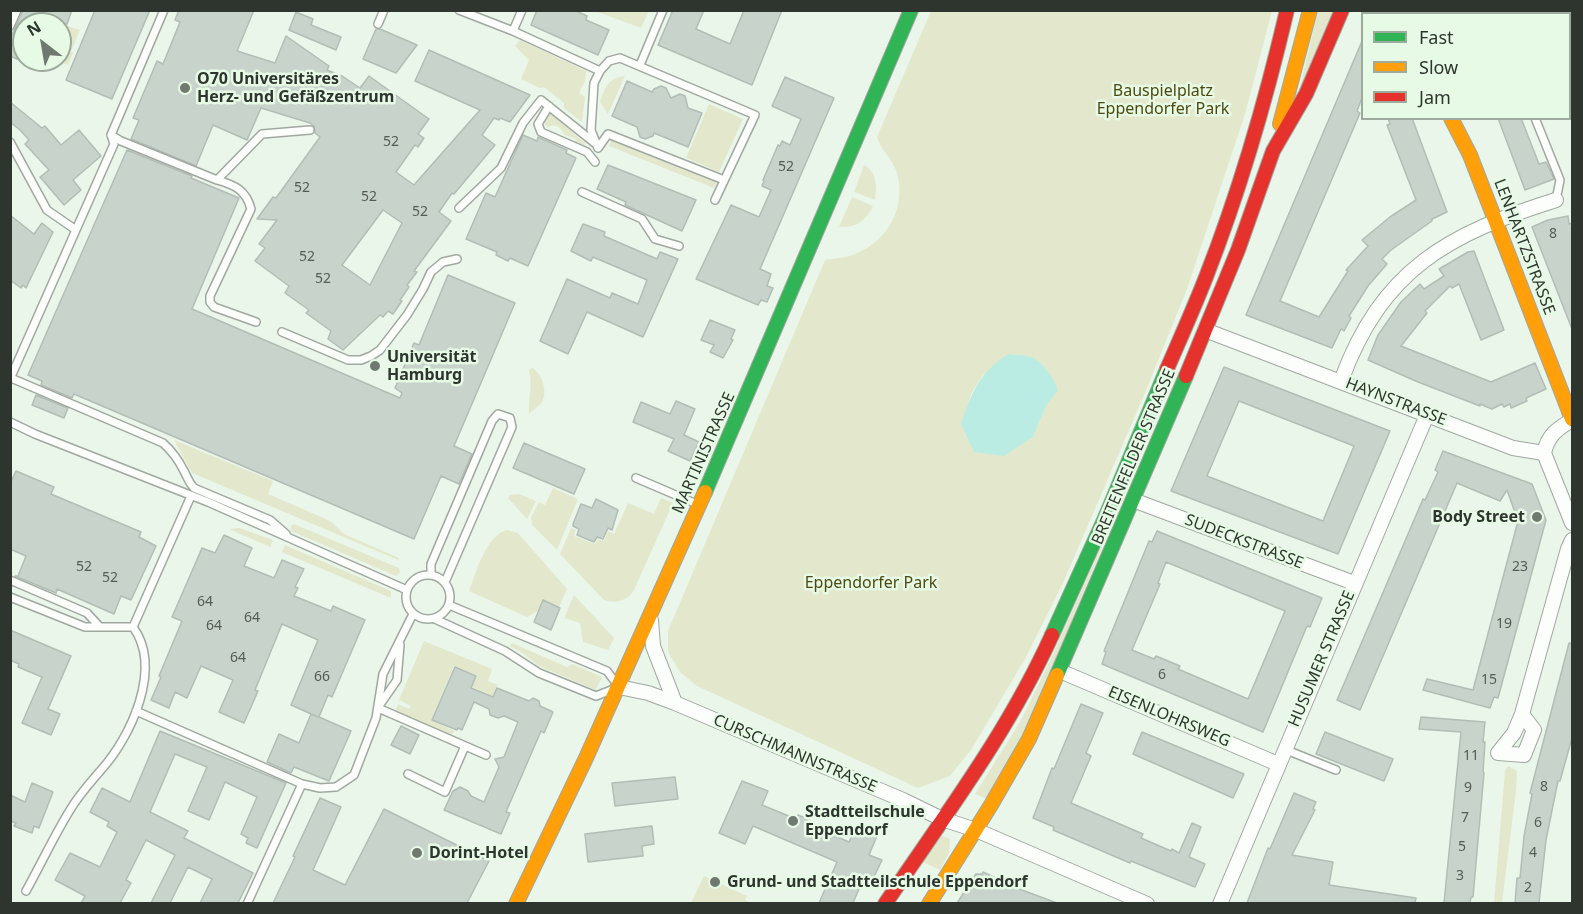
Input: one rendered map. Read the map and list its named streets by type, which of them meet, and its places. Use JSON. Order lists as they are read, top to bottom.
{
  "streets": {
    "main road": ["LENHARTZSTRASSE", "MARTINISTRASSE", "BREITENFELDER STRASSE"],
    "street": [
      "HAYNSTRASSE",
      "SUDECKSTRASSE",
      "HUSUMER STRASSE",
      "EISENLOHRSWEG",
      "CURSCHMANNSTRASSE"
    ]
  },
  "crossings": [
    ["HAYNSTRASSE", "BREITENFELDER STRASSE"],
    ["HAYNSTRASSE", "HUSUMER STRASSE"],
    ["MARTINISTRASSE", "CURSCHMANNSTRASSE"],
    ["BREITENFELDER STRASSE", "SUDECKSTRASSE"],
    ["BREITENFELDER STRASSE", "EISENLOHRSWEG"],
    ["BREITENFELDER STRASSE", "CURSCHMANNSTRASSE"],
    ["SUDECKSTRASSE", "HUSUMER STRASSE"],
    ["HUSUMER STRASSE", "EISENLOHRSWEG"]
  ],
  "parks": ["Bauspielplatz Eppendorfer Park", "Eppendorfer Park"],
  "places": [
    "O70 Universitäres Herz- und Gefäßzentrum",
    "Universität Hamburg",
    "Body Street",
    "Stadtteilschule Eppendorf",
    "Dorint-Hotel",
    "Grund- und Stadtteilschule Eppendorf"
  ],
  "house_numbers": [
    "52",
    "52",
    "52",
    "52",
    "52",
    "8",
    "52",
    "52",
    "52",
    "23",
    "52",
    "64",
    "64",
    "19",
    "64",
    "64",
    "6",
    "66",
    "15",
    "11",
    "8",
    "9",
    "7",
    "6",
    "5",
    "4",
    "3",
    "2"
  ],
  "legend": ["Fast", "Slow", "Jam"],
  "north": "top left"
}
